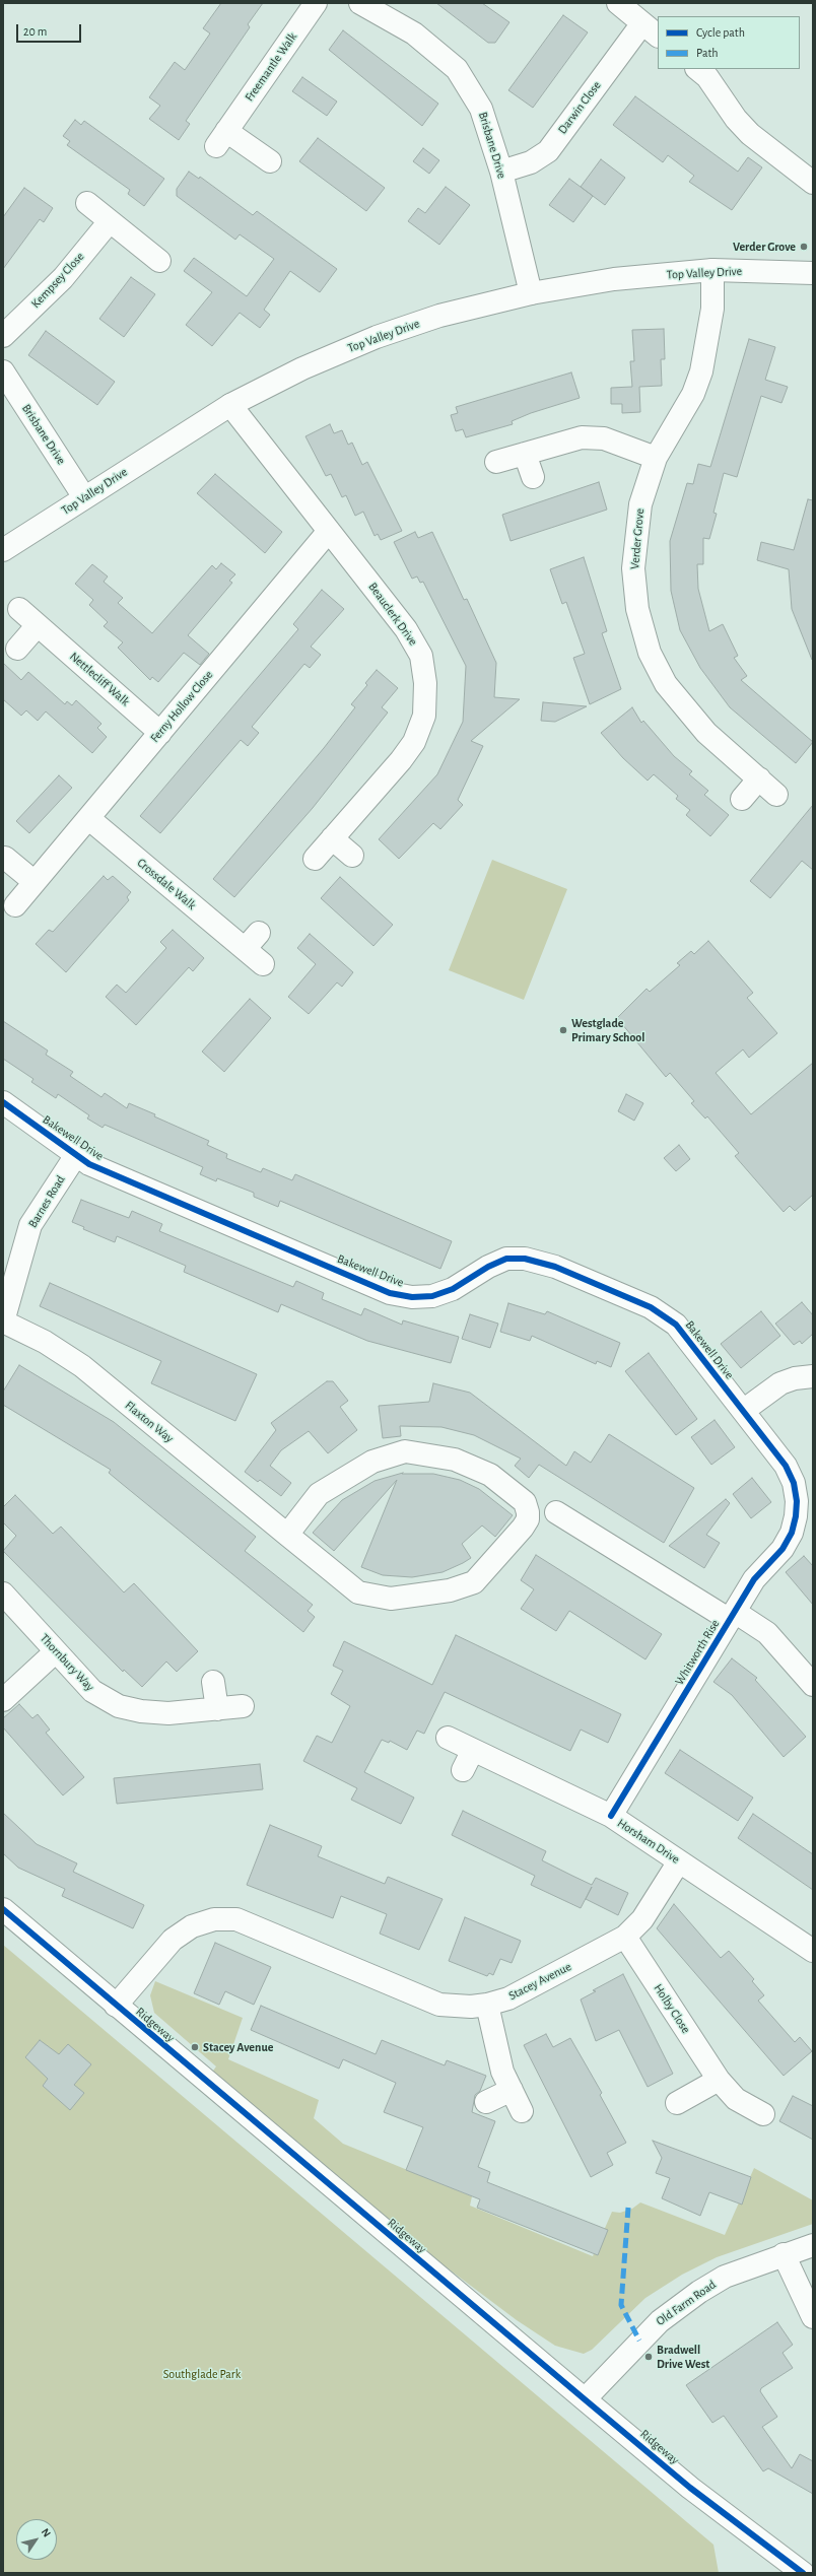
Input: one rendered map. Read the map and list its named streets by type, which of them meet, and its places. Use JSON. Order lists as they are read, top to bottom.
{
  "streets": {
    "street": [
      "Freemantle Walk",
      "Darwin Close",
      "Brisbane Drive",
      "Top Valley Drive",
      "Kempsey Close",
      "Verder Grove",
      "Beauclerk Drive",
      "Nettlecliff Walk",
      "Ferny Hollow Close",
      "Crossdale Walk",
      "Bakewell Drive",
      "Barnes Road",
      "Flaxton Way",
      "Whitworth Rise",
      "Thornbury Way",
      "Horsham Drive",
      "Stacey Avenue",
      "Holby Close",
      "Ridgeway",
      "Old Farm Road"
    ]
  },
  "crossings": [
    ["Darwin Close", "Brisbane Drive"],
    ["Brisbane Drive", "Top Valley Drive"],
    ["Top Valley Drive", "Verder Grove"],
    ["Top Valley Drive", "Beauclerk Drive"],
    ["Beauclerk Drive", "Ferny Hollow Close"],
    ["Nettlecliff Walk", "Ferny Hollow Close"],
    ["Ferny Hollow Close", "Crossdale Walk"],
    ["Bakewell Drive", "Barnes Road"],
    ["Bakewell Drive", "Whitworth Rise"],
    ["Barnes Road", "Flaxton Way"],
    ["Whitworth Rise", "Horsham Drive"],
    ["Horsham Drive", "Stacey Avenue"],
    ["Stacey Avenue", "Holby Close"],
    ["Stacey Avenue", "Ridgeway"],
    ["Ridgeway", "Old Farm Road"]
  ],
  "parks": ["Southglade Park"],
  "places": [
    "Verder Grove",
    "Westglade Primary School",
    "Stacey Avenue",
    "Bradwell Drive West"
  ],
  "legend": ["Cycle path", "Path"],
  "scale_bar": "20 m",
  "north": "top right"
}
